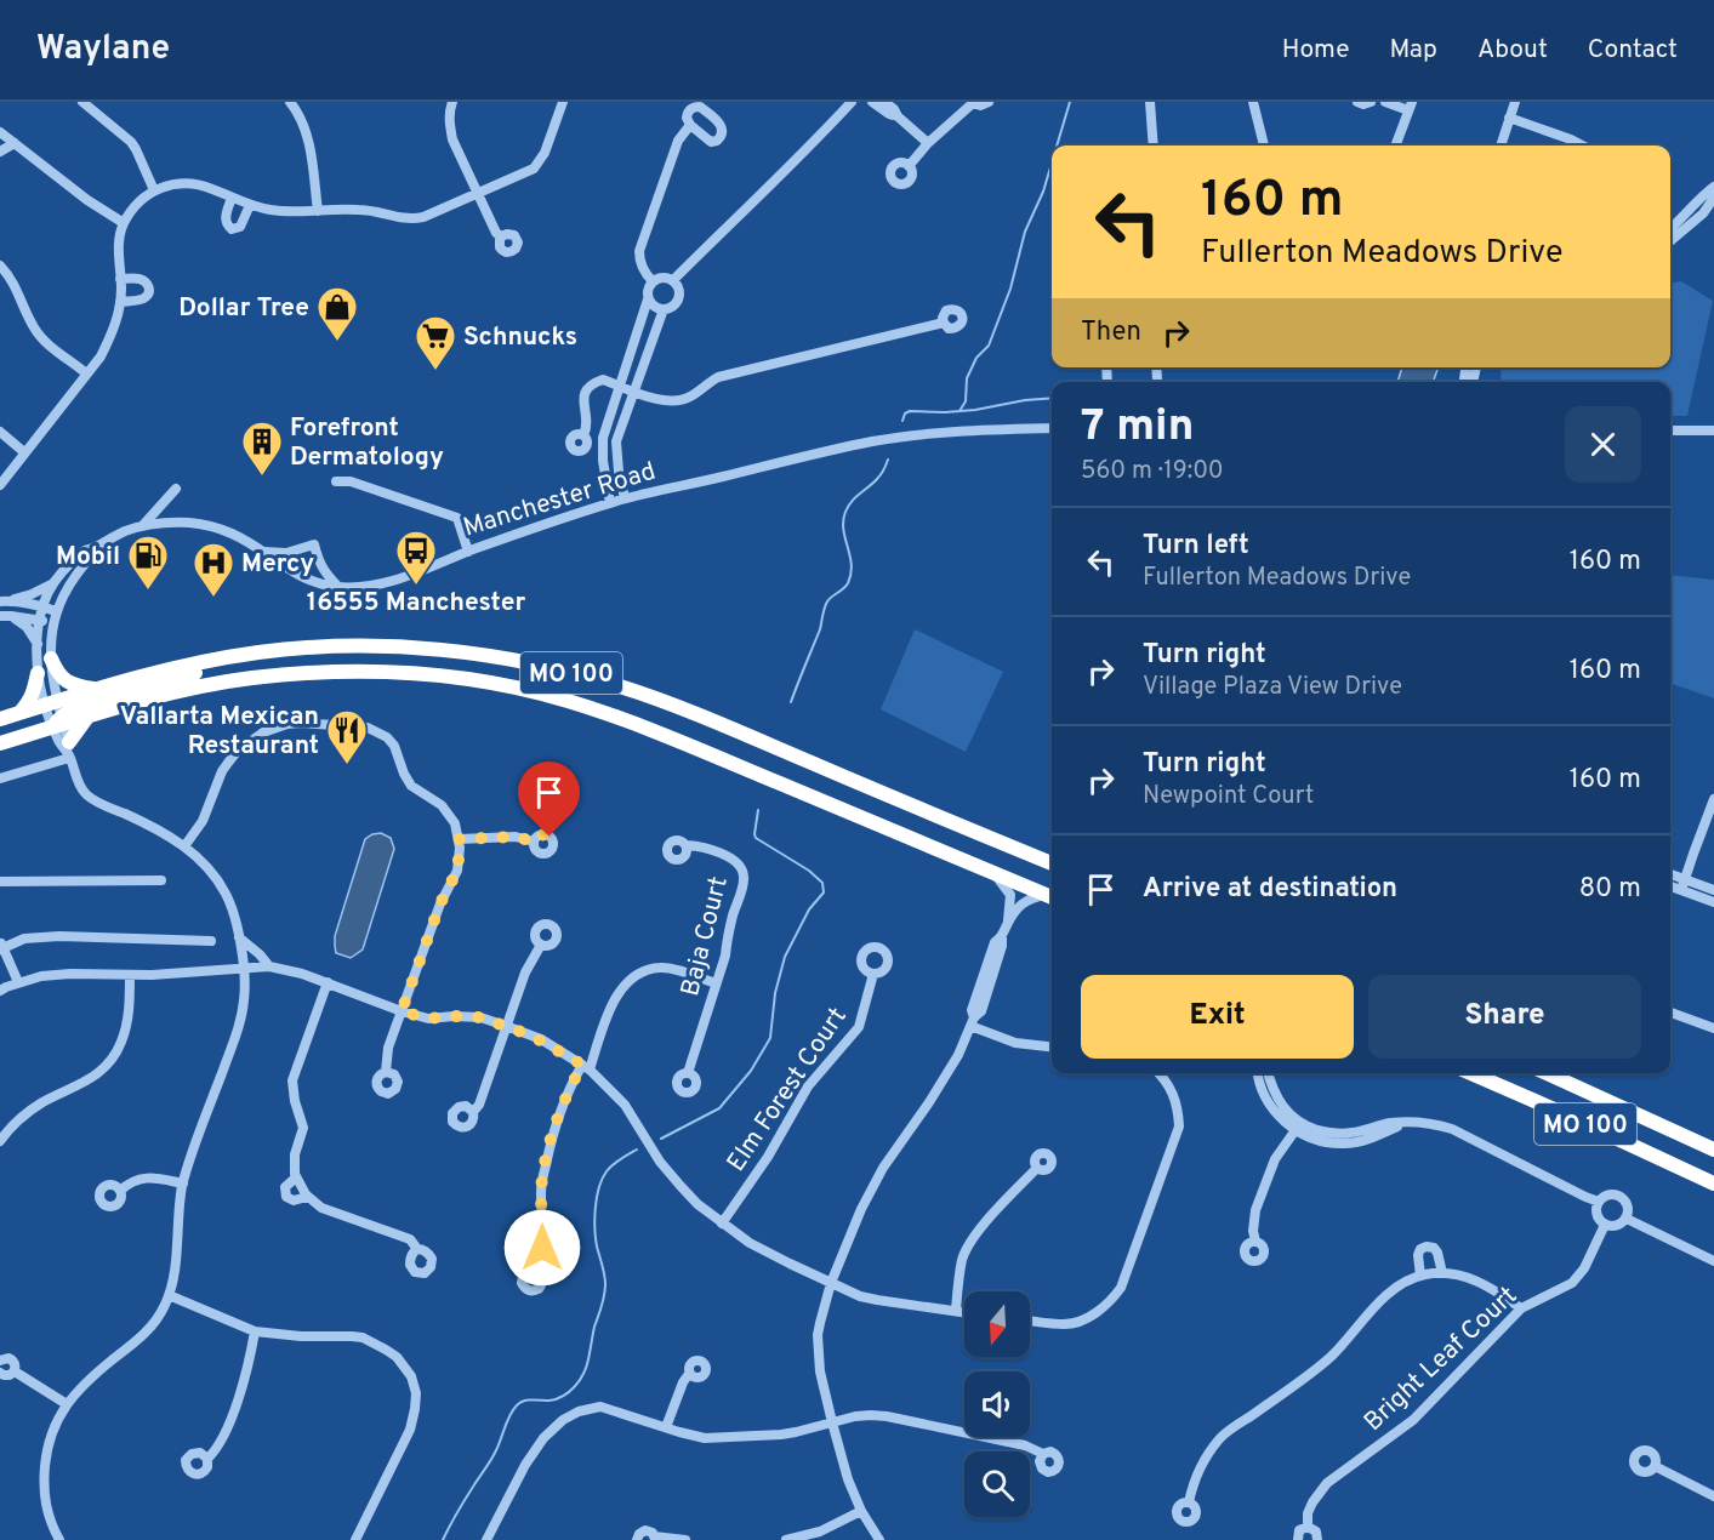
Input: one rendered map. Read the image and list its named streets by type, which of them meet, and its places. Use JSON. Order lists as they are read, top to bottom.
{
  "streets": {
    "highway": ["MO 100"],
    "street": [
      "Manchester Road",
      "Baja Court",
      "Elm Forest Court",
      "Bright Leaf Court"
    ]
  },
  "crossings": [
    ["Manchester Road", "MO 100"]
  ],
  "places": {
    "shop": ["Dollar Tree"],
    "supermarket": ["Schnucks"],
    "building": ["Forefront Dermatology"],
    "bus stop": ["16555 Manchester"],
    "fuel station": ["Mobil"],
    "hospital": ["Mercy"],
    "restaurant": ["Vallarta Mexican Restaurant"]
  },
  "north": "bottom",
  "page": {
    "header": "Waylane",
    "nav": [
      "Home",
      "Map",
      "About",
      "Contact"
    ],
    "turn": ["160 m", "Fullerton Meadows Drive"],
    "then": "Then",
    "heading": ["7 min", "560 m · 19:00"],
    "list": [
      {
        "name": "Turn left",
        "note": "Fullerton Meadows Drive",
        "value": "160 m"
      },
      {
        "name": "Turn right",
        "note": "Village Plaza View Drive",
        "value": "160 m"
      },
      {
        "name": "Turn right",
        "note": "Newpoint Court",
        "value": "160 m"
      },
      {
        "name": "Arrive at destination",
        "value": "80 m"
      }
    ],
    "buttons": ["Exit", "Share"]
  }
}
